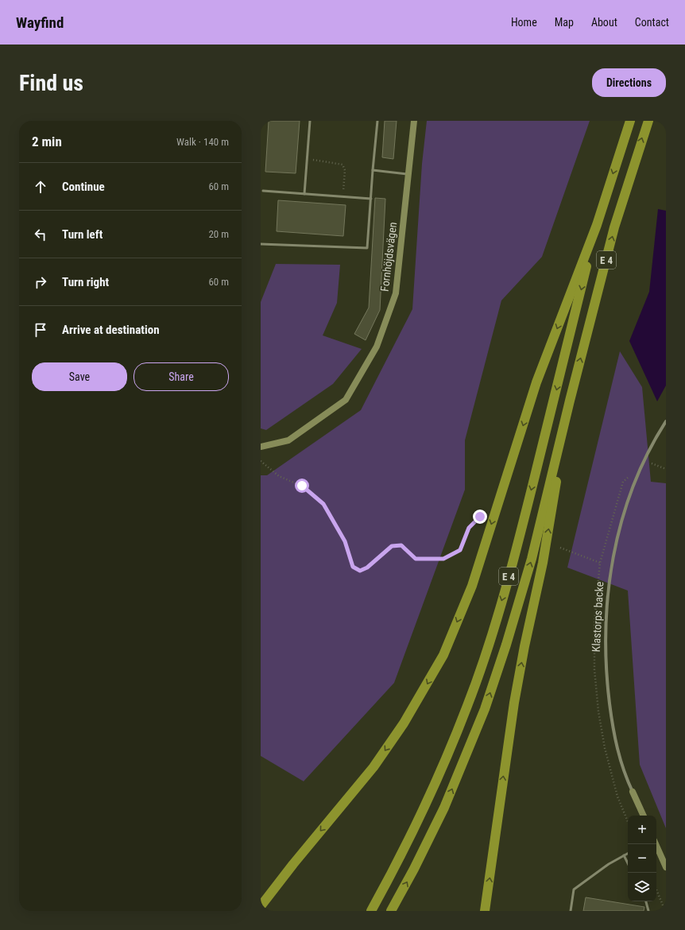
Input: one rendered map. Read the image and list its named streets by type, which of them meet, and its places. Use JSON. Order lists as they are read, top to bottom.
{
  "streets": {
    "highway": ["E 4"],
    "street": ["Fornhöjdsvägen", "Klastorps backe"]
  },
  "page": {
    "header": "Wayfind",
    "nav": [
      "Home",
      "Map",
      "About",
      "Contact"
    ],
    "buttons": [
      "Directions",
      ["Save", "Share"]
    ],
    "title": "Find us",
    "heading": ["2 min", "Walk · 140 m"],
    "list": [
      ["Continue", "60 m"],
      ["Turn left", "20 m"],
      ["Turn right", "60 m"],
      "Arrive at destination"
    ],
    "map_buttons": ["+", "−"]
  }
}
